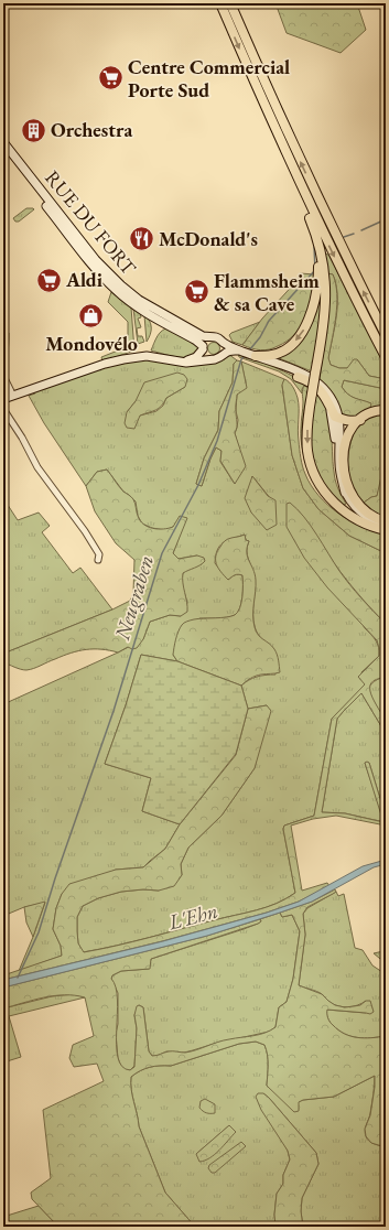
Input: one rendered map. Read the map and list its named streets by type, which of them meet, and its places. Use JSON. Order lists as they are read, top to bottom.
{
  "streets": {
    "main road": ["RUE DU FORT"]
  },
  "water": ["Neugraben", "L'Ehn"],
  "places": {
    "supermarket": ["Centre Commercial Porte Sud", "Aldi", "Flammsheim & sa Cave"],
    "building": ["Orchestra"],
    "restaurant": ["McDonald's"],
    "shop": ["Mondovélo"]
  }
}
